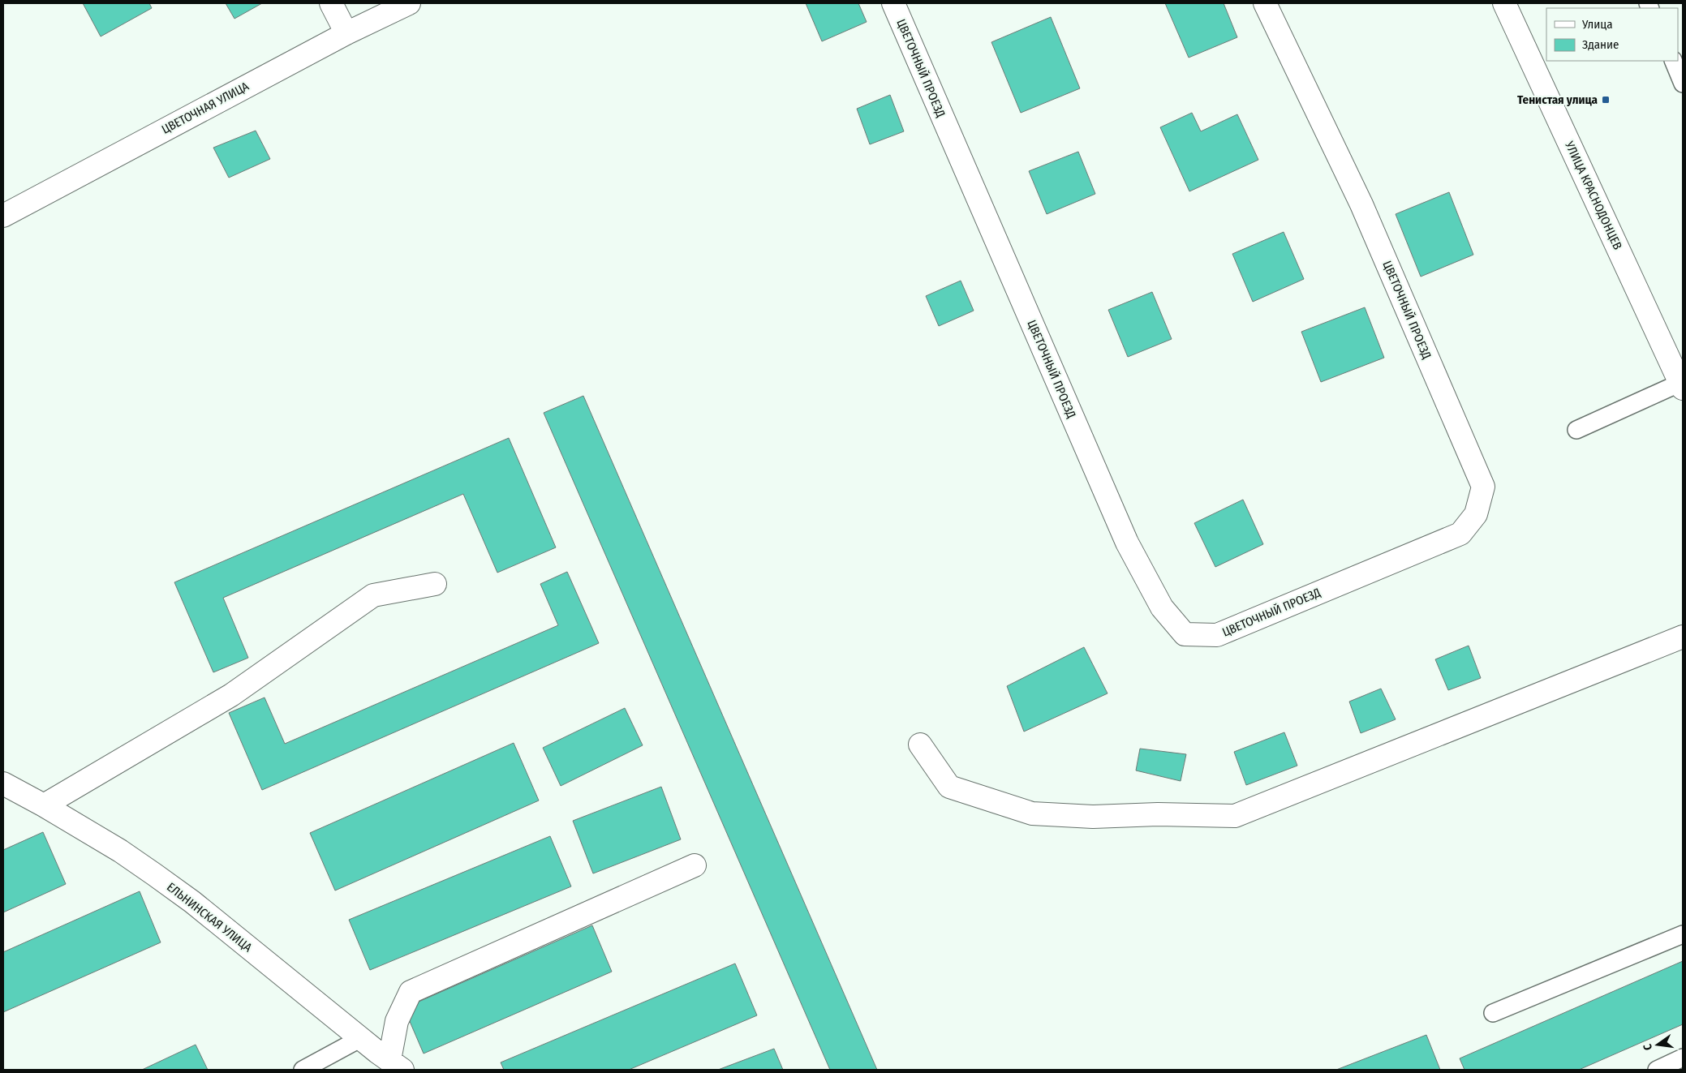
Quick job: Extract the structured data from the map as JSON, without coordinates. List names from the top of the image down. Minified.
{"streets":{"street":["ЦВЕТОЧНЫЙ ПРОЕЗД","ЦВЕТОЧНАЯ УЛИЦА","УЛИЦА КРАСНОДОНЦЕВ","ЕЛЬНИНСКАЯ УЛИЦА"]},"places":{"transit":["Тенистая улица"]},"legend":["Улица","Здание"],"north":"left"}
